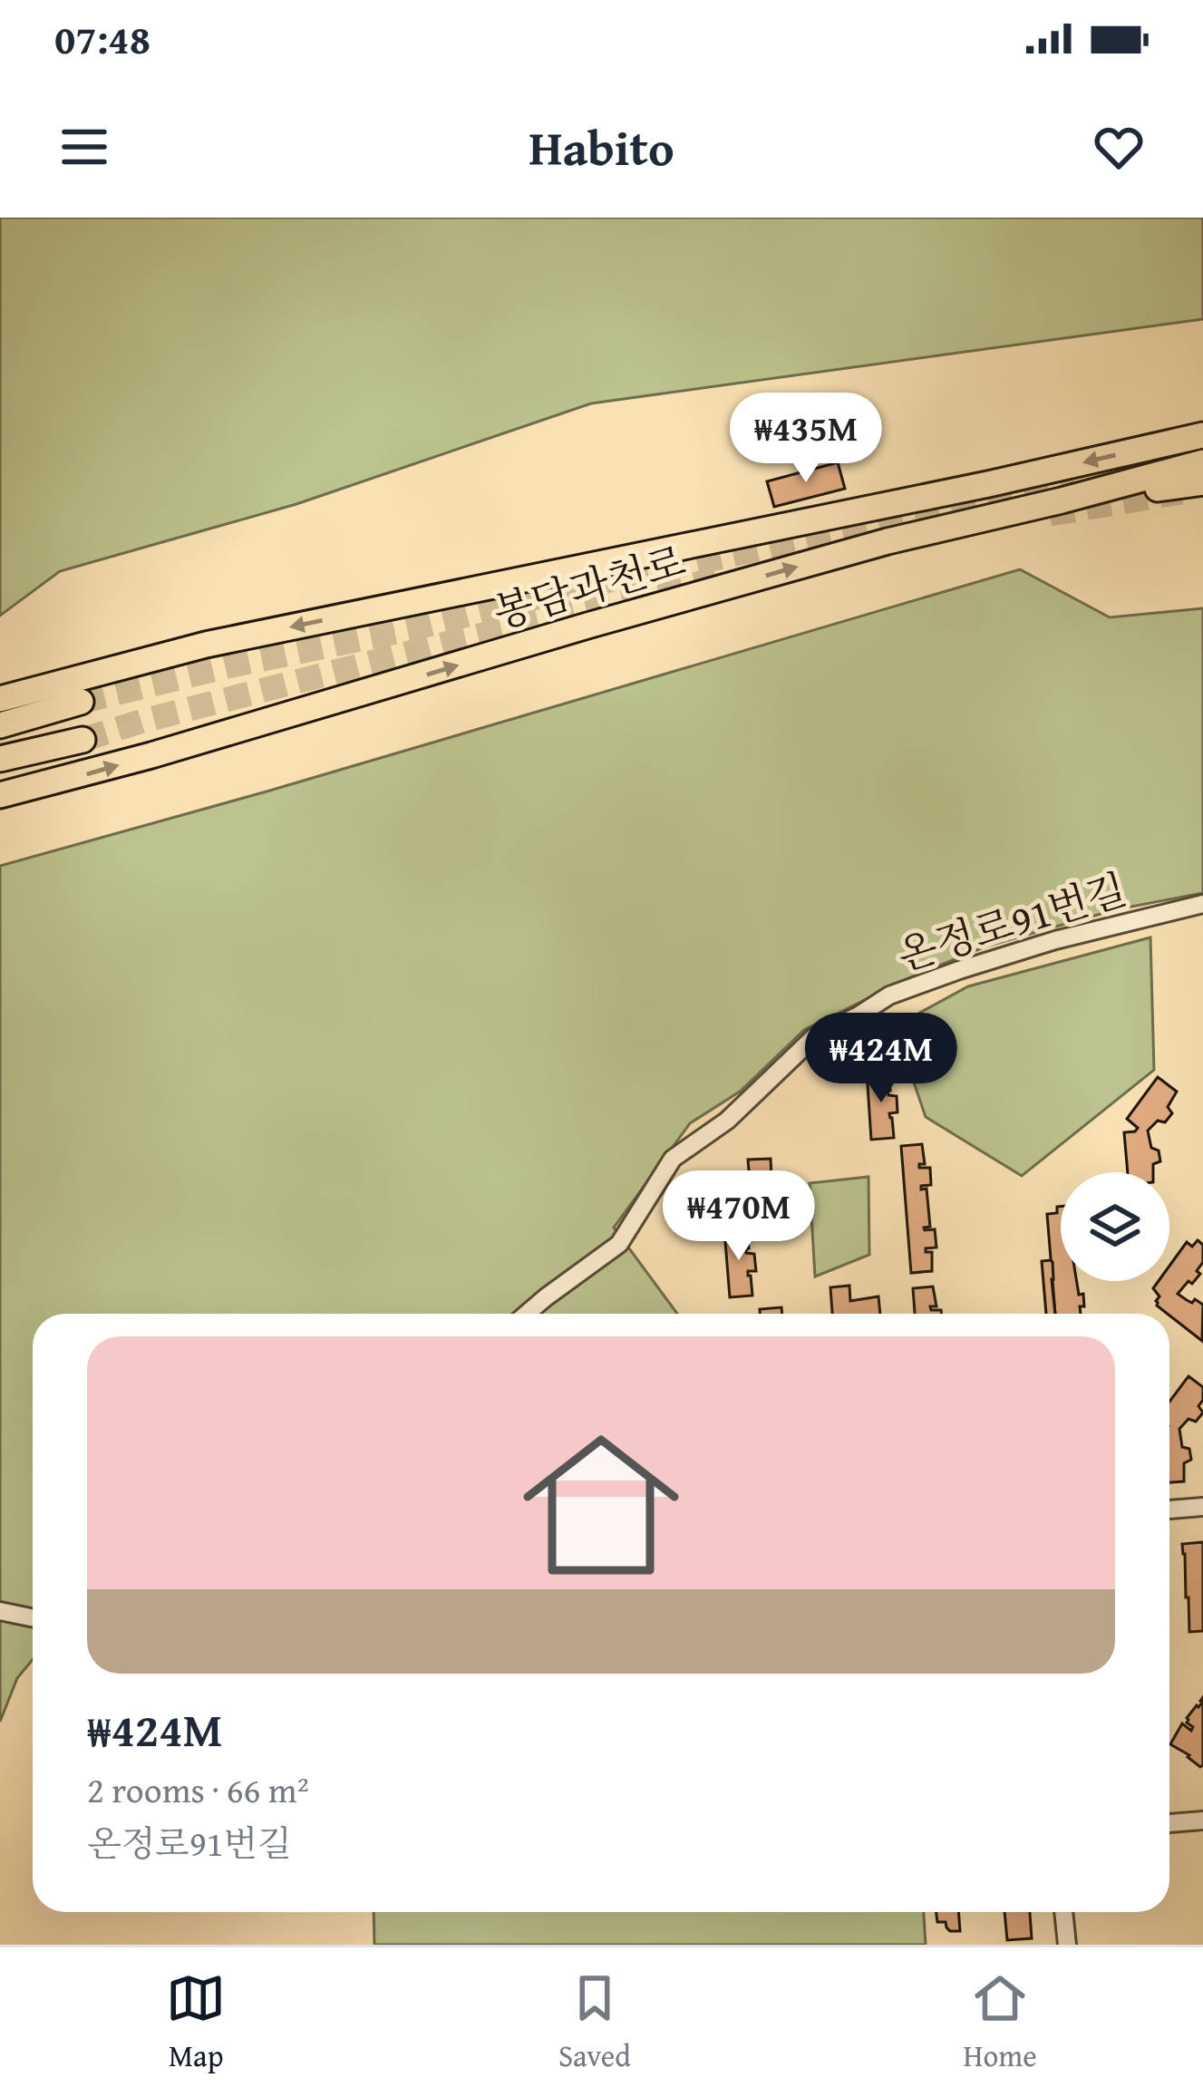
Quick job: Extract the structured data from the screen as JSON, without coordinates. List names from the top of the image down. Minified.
{"streets":{"highway":["봉담과천로"],"street":["온정로91번길"]},"page":{"status":"07:48","header":"Habito","price":["₩435M","₩424M","₩470M"],"list":[{"name":"₩424M","note":"2 rooms · 66 m² · 온정로91번길"}],"tabs":["Map","Saved","Home"]}}
